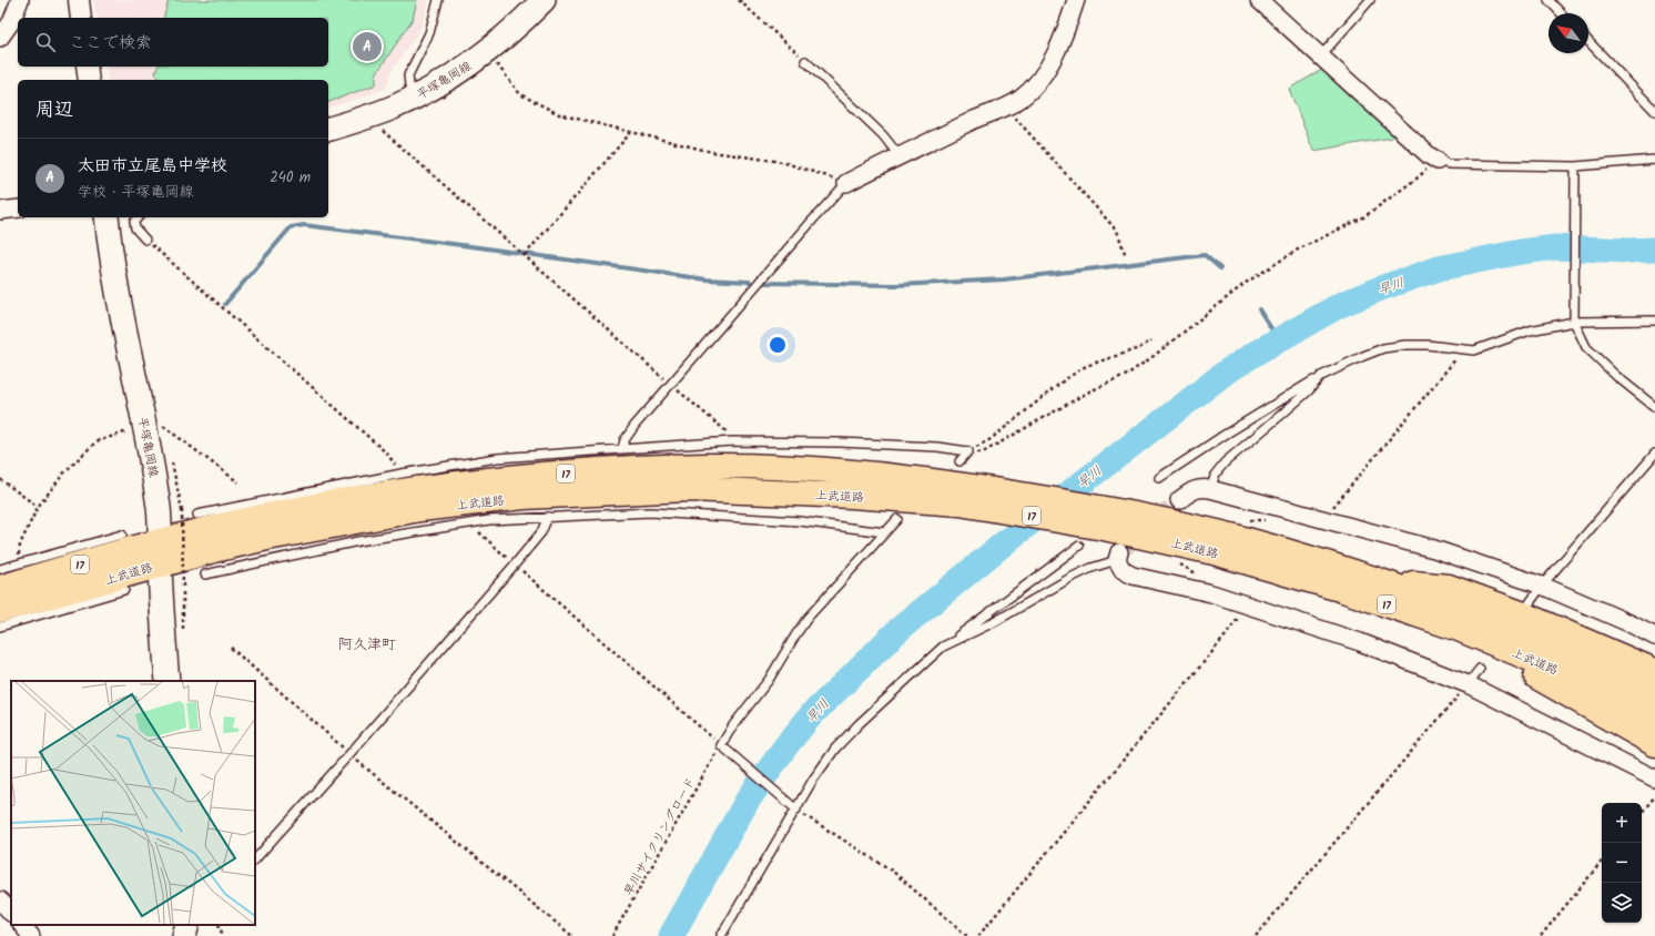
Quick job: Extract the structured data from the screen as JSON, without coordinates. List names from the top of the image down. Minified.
{"streets":{"highway":["17","上武道路"],"main road":["平塚亀岡線"],"path":["早川サイクリングロード"]},"crossings":[["平塚亀岡線","上武道路"]],"districts":["阿久津町"],"water":["早川"],"north":"top left","page":{"search":"ここで検索","pins":"A","heading":"周辺","list":[{"mark":"A","name":"太田市立尾島中学校","note":"学校 · 平塚亀岡線","value":"240 m"}],"map_buttons":["+","−"]}}
